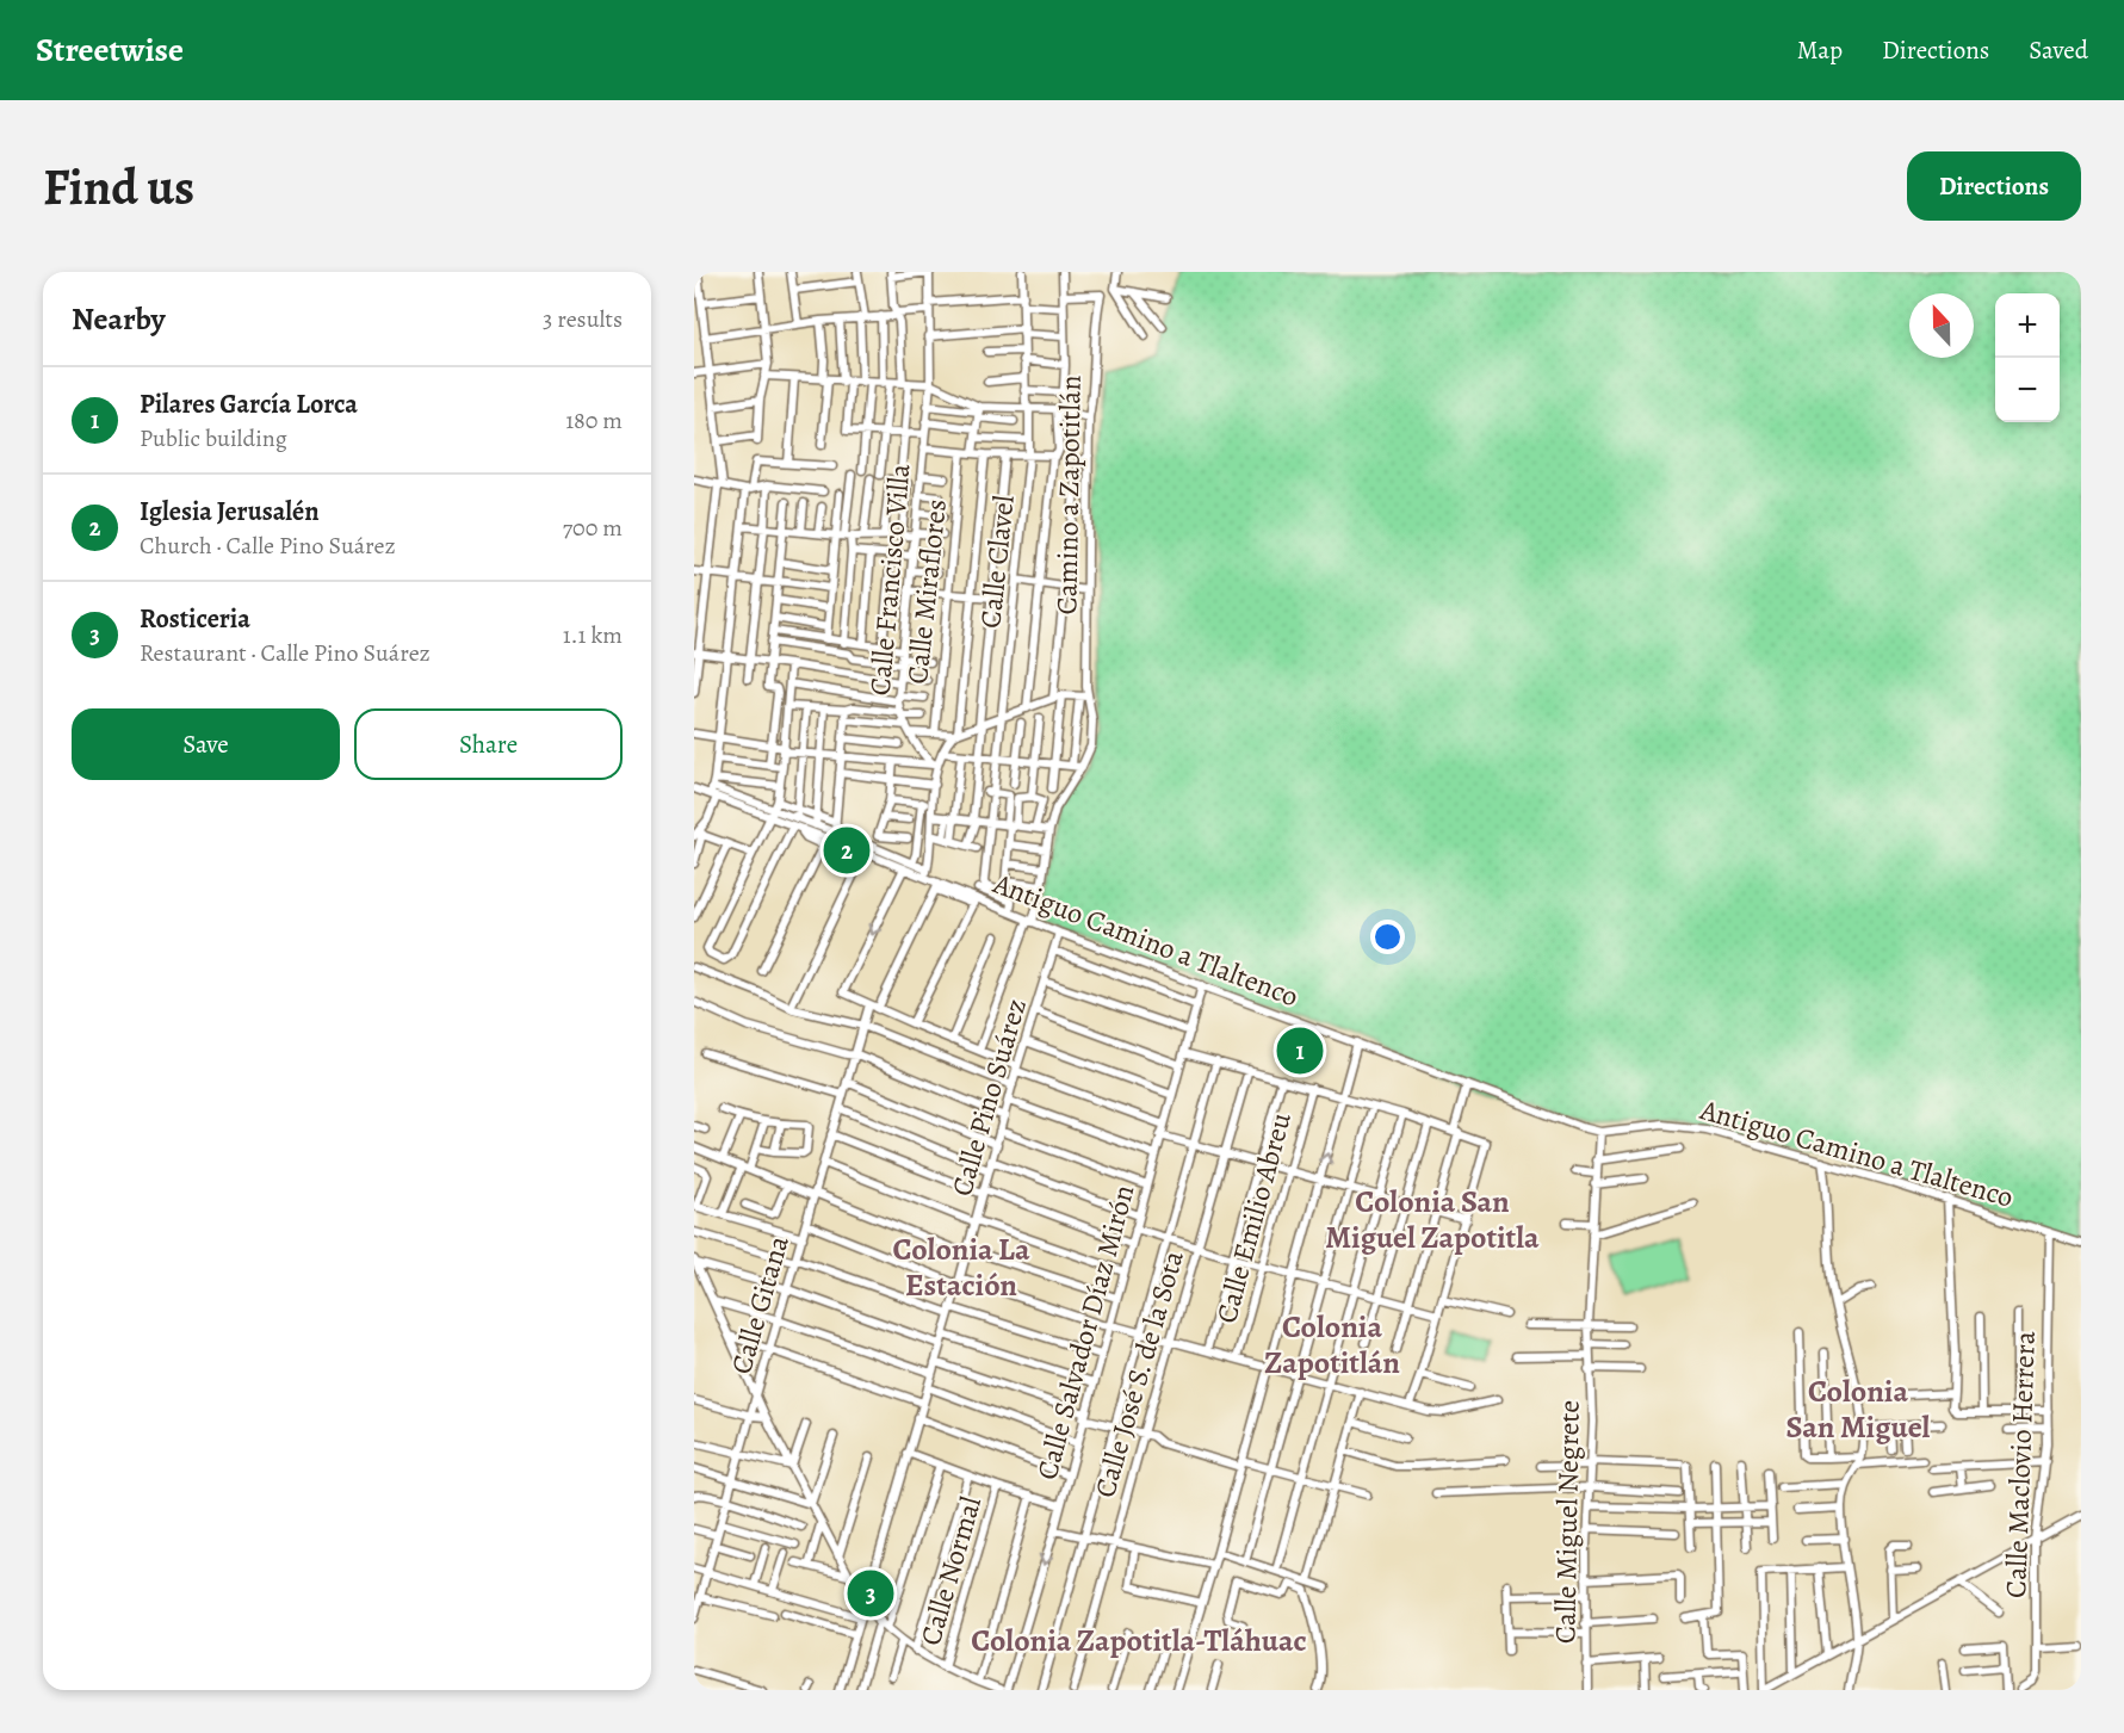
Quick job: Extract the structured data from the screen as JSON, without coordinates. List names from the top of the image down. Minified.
{"streets":{"street":["Camino a Zapotitlán","Calle Clavel","Calle Francisco Villa","Calle Miraflores","Antiguo Camino a Tlaltenco","Calle Pino Suárez","Calle Emilio Abreu","Calle Gitana","Calle Salvador Díaz Mirón","Calle José S. de la Sota","Calle Maclovio Herrera","Calle Miguel Negrete","Calle Normal"]},"crossings":[["Antiguo Camino a Tlaltenco","Calle Pino Suárez"],["Antiguo Camino a Tlaltenco","Calle Salvador Díaz Mirón"],["Antiguo Camino a Tlaltenco","Calle Maclovio Herrera"],["Antiguo Camino a Tlaltenco","Calle Miguel Negrete"]],"districts":["Colonia San Miguel Zapotitla","Colonia La Estación","Colonia Zapotitlán","Colonia San Miguel","Colonia Zapotitla-Tláhuac"],"north":"top","page":{"header":"Streetwise","nav":["Map","Directions","Saved"],"buttons":["Directions",["Save","Share"]],"title":"Find us","heading":["Nearby","3 results"],"map_buttons":["+","−"],"list":[{"mark":"1","name":"Pilares García Lorca","note":"Public building","value":"180 m"},{"mark":"2","name":"Iglesia Jerusalén","note":"Church · Calle Pino Suárez","value":"700 m"},{"mark":"3","name":"Rosticeria","note":"Restaurant · Calle Pino Suárez","value":"1.1 km"}],"pins":["2","1","3"]}}
